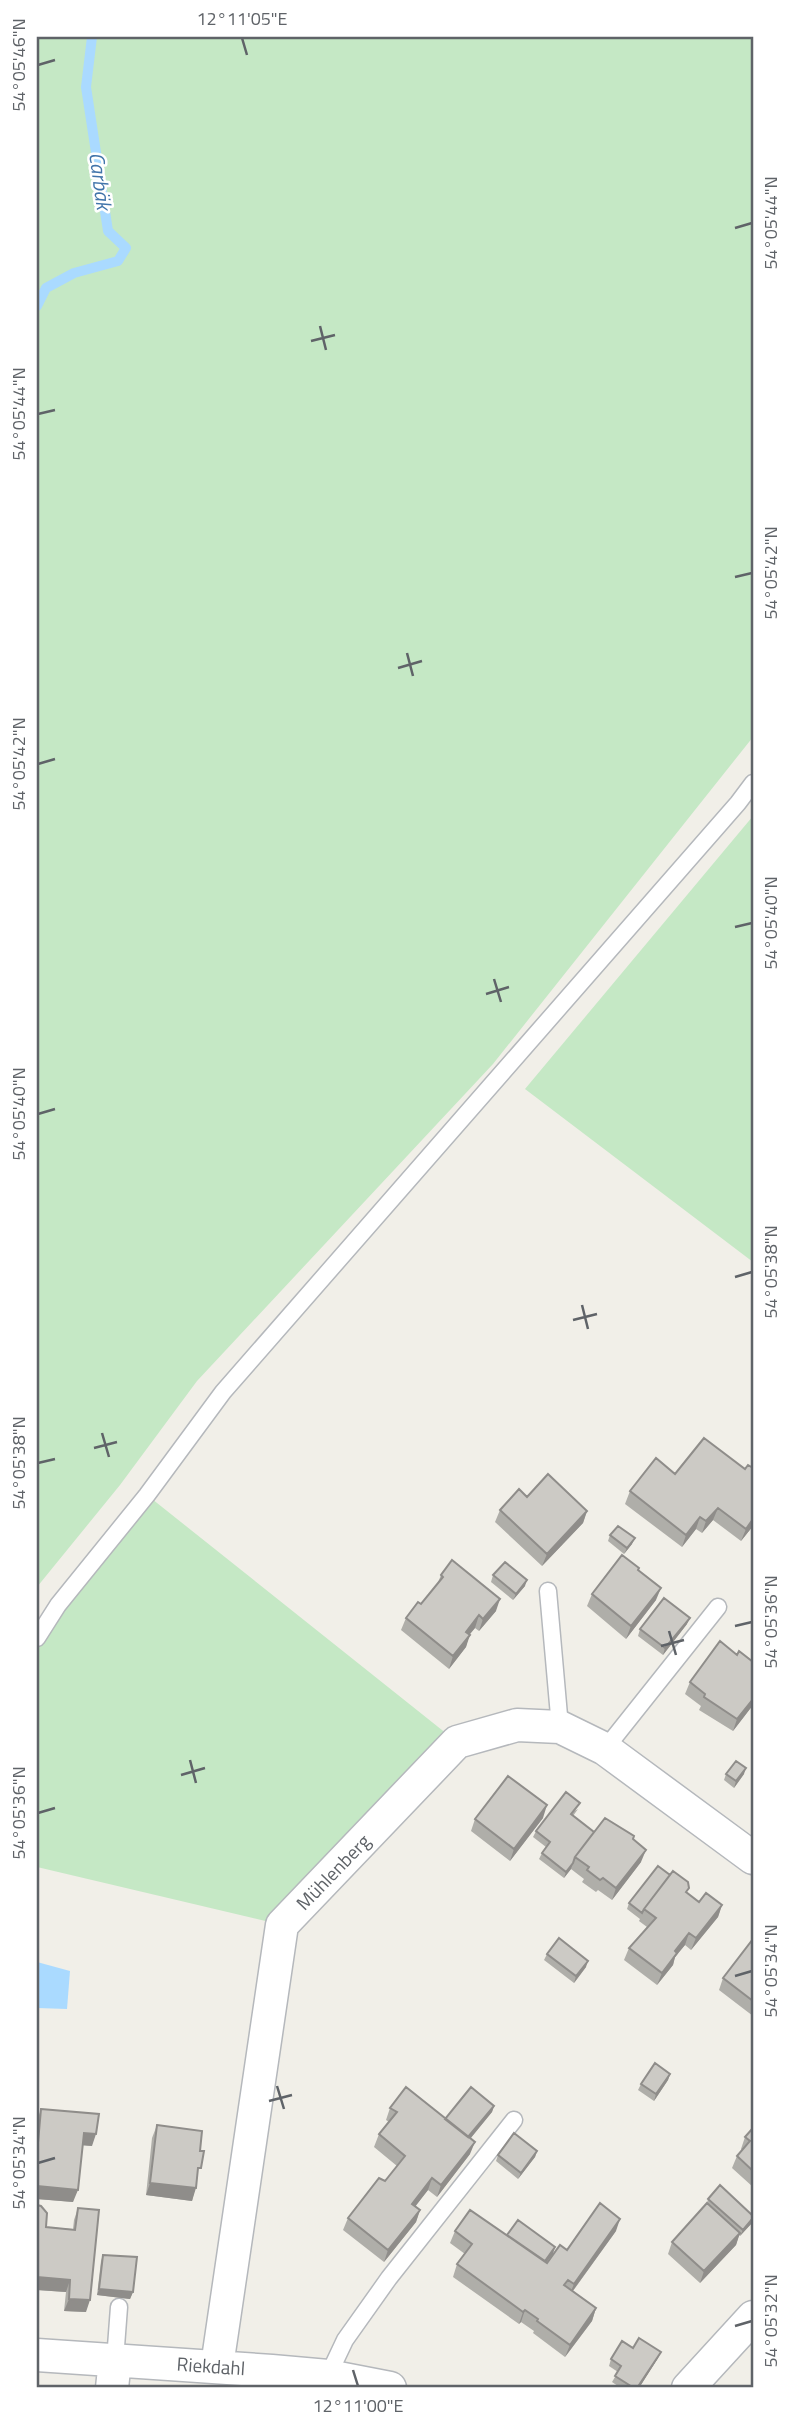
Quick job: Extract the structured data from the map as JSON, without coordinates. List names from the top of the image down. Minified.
{"streets":{"street":["Mühlenberg","Riekdahl"]},"crossings":[["Mühlenberg","Riekdahl"]],"water":["Carbäk"],"coordinates":["12°11'05\"E","54°05'46\"N","54°05'44\"N","54°05'42\"N","54°05'40\"N","54°05'38\"N","54°05'36\"N","54°05'34\"N","54°05'32\"N","12°11'00\"E"]}
